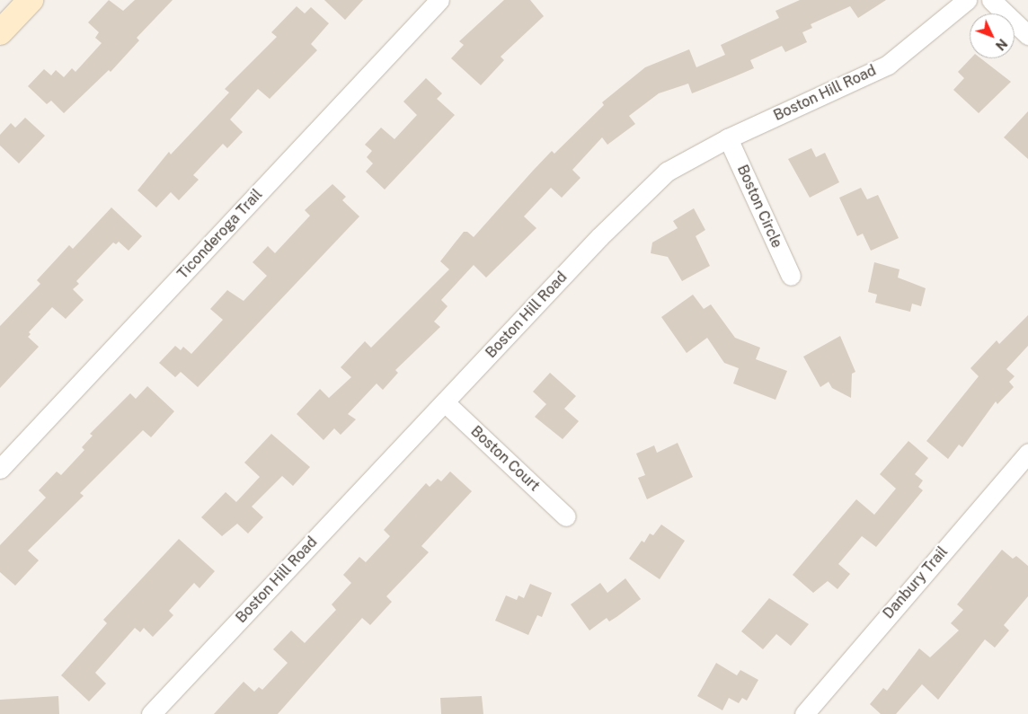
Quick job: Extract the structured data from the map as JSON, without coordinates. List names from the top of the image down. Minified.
{"streets":{"street":["Boston Hill Road","Boston Circle","Ticonderoga Trail","Boston Court","Danbury Trail"]},"crossings":[["Boston Hill Road","Boston Circle"],["Boston Hill Road","Boston Court"]],"north":"bottom right"}
